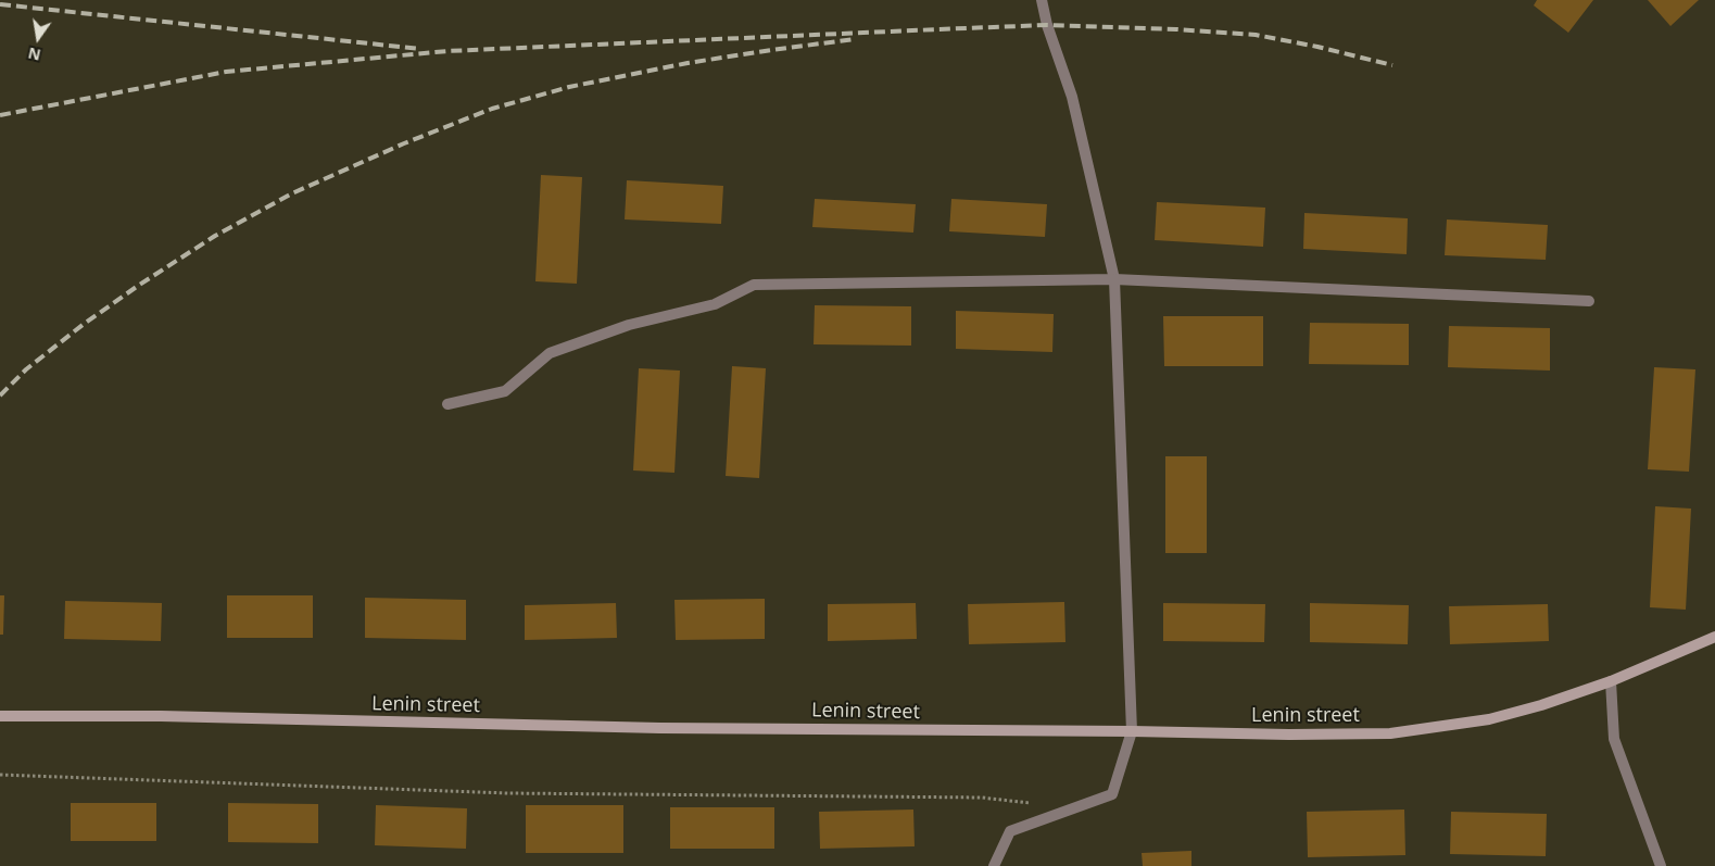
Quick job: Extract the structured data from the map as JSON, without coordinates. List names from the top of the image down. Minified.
{"streets":{"main road":["Lenin street"]},"north":"bottom"}
